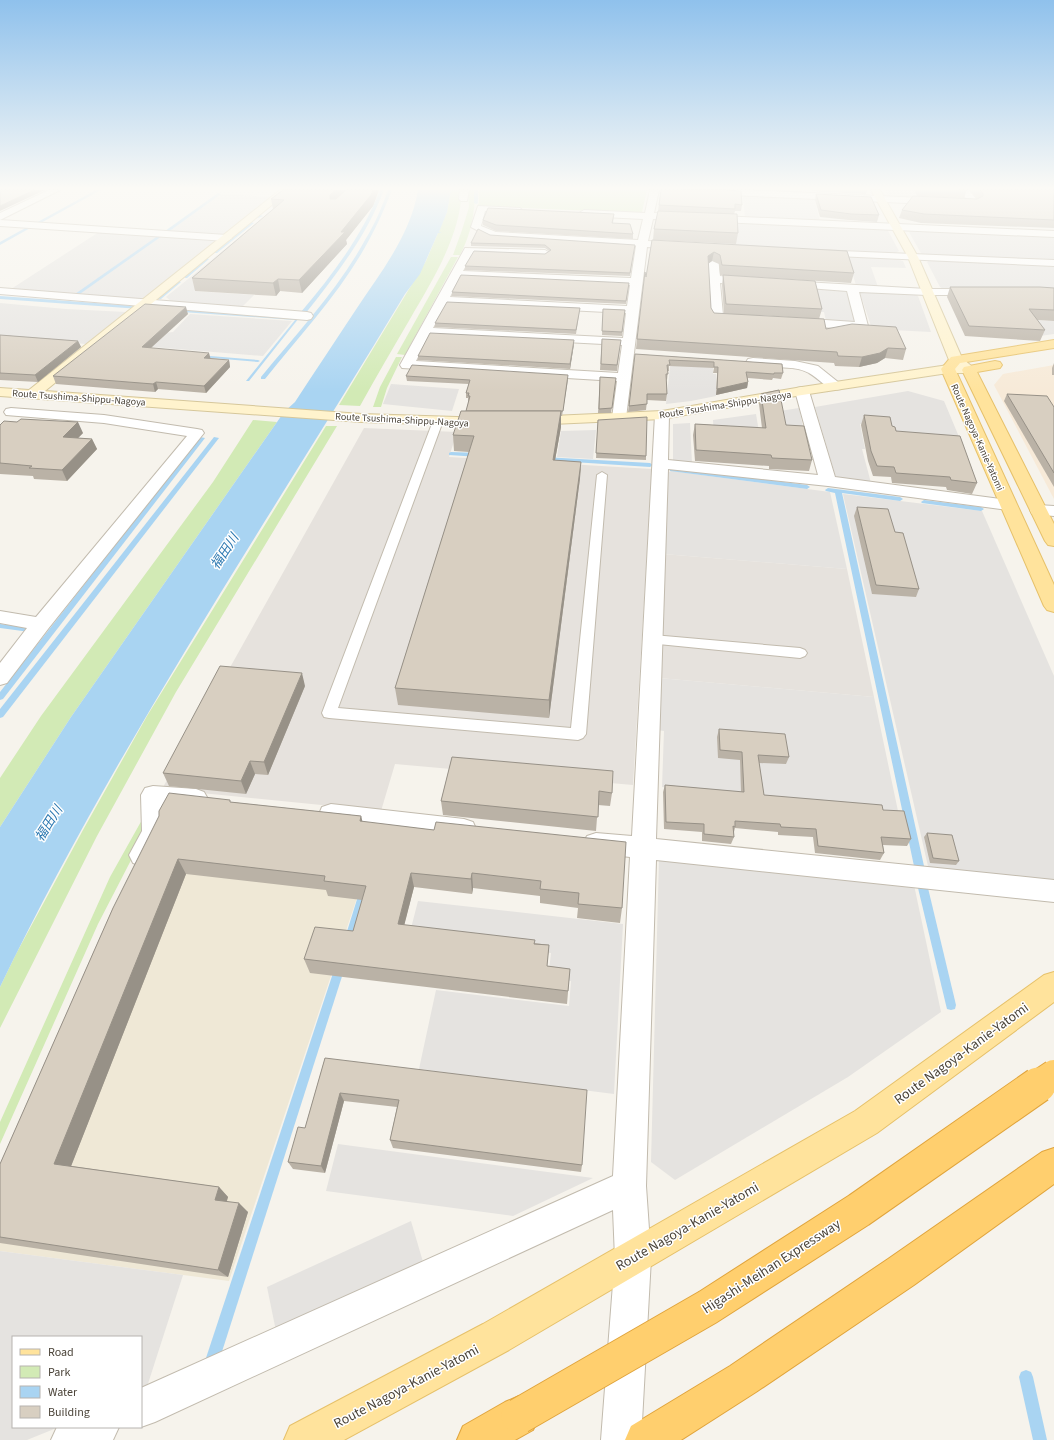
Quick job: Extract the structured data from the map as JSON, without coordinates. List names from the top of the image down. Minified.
{"streets":{"highway":["Higashi-Meihan Expressway"],"main road":["Route Nagoya-Kanie-Yatomi"],"street":["Route Tsushima-Shippu-Nagoya"]},"crossings":[["Route Tsushima-Shippu-Nagoya","Route Nagoya-Kanie-Yatomi"]],"water":["福田川"],"legend":["Road","Park","Water","Building"]}
